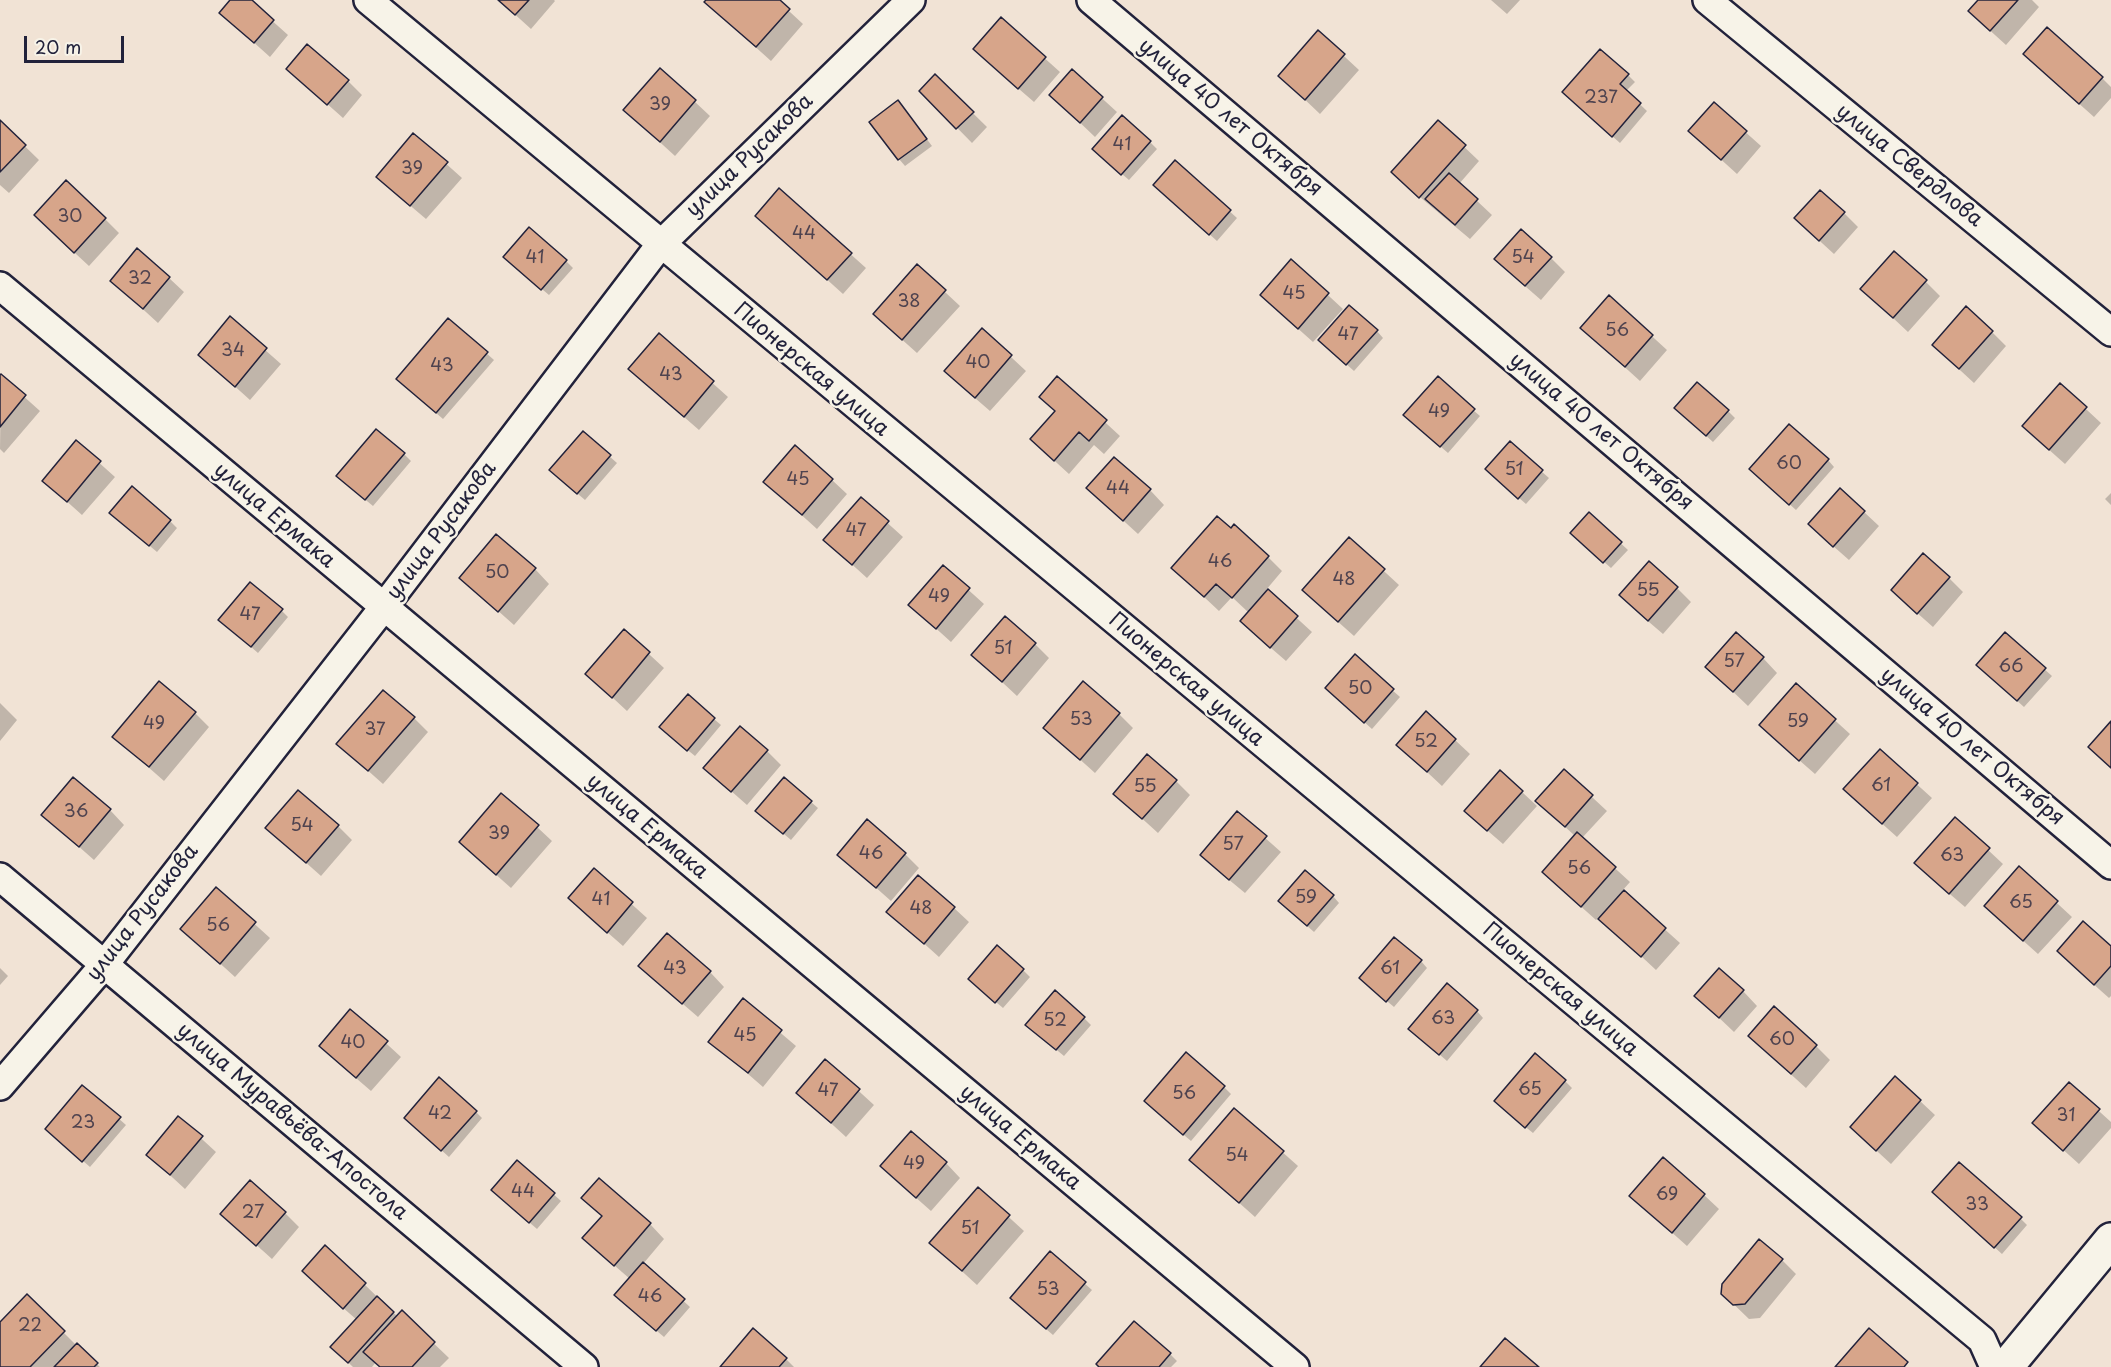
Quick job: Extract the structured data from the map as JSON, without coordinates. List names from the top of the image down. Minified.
{"streets":{"street":["улица 40 лет Октября","улица Русакова","улица Свердлова","Пионерская улица","улица Ермака","улица Муравьёва-Апостола"]},"crossings":[["улица Русакова","Пионерская улица"],["улица Русакова","улица Ермака"],["улица Русакова","улица Муравьёва-Апостола"]],"house_numbers":["237","39","41","39","30","44","41","54","32","45","38","56","47","34","40","43","43","49","60","51","45","44","47","46","50","48","55","49","47","51","57","66","50","53","59","49","37","52","61","55","36","54","39","57","46","63","56","59","41","65","48","56","43","61","63","52","45","60","40","65","47","56","42","31","23","54","49","44","69","33","27","51","53","46","22"],"scale_bar":"20 m"}
